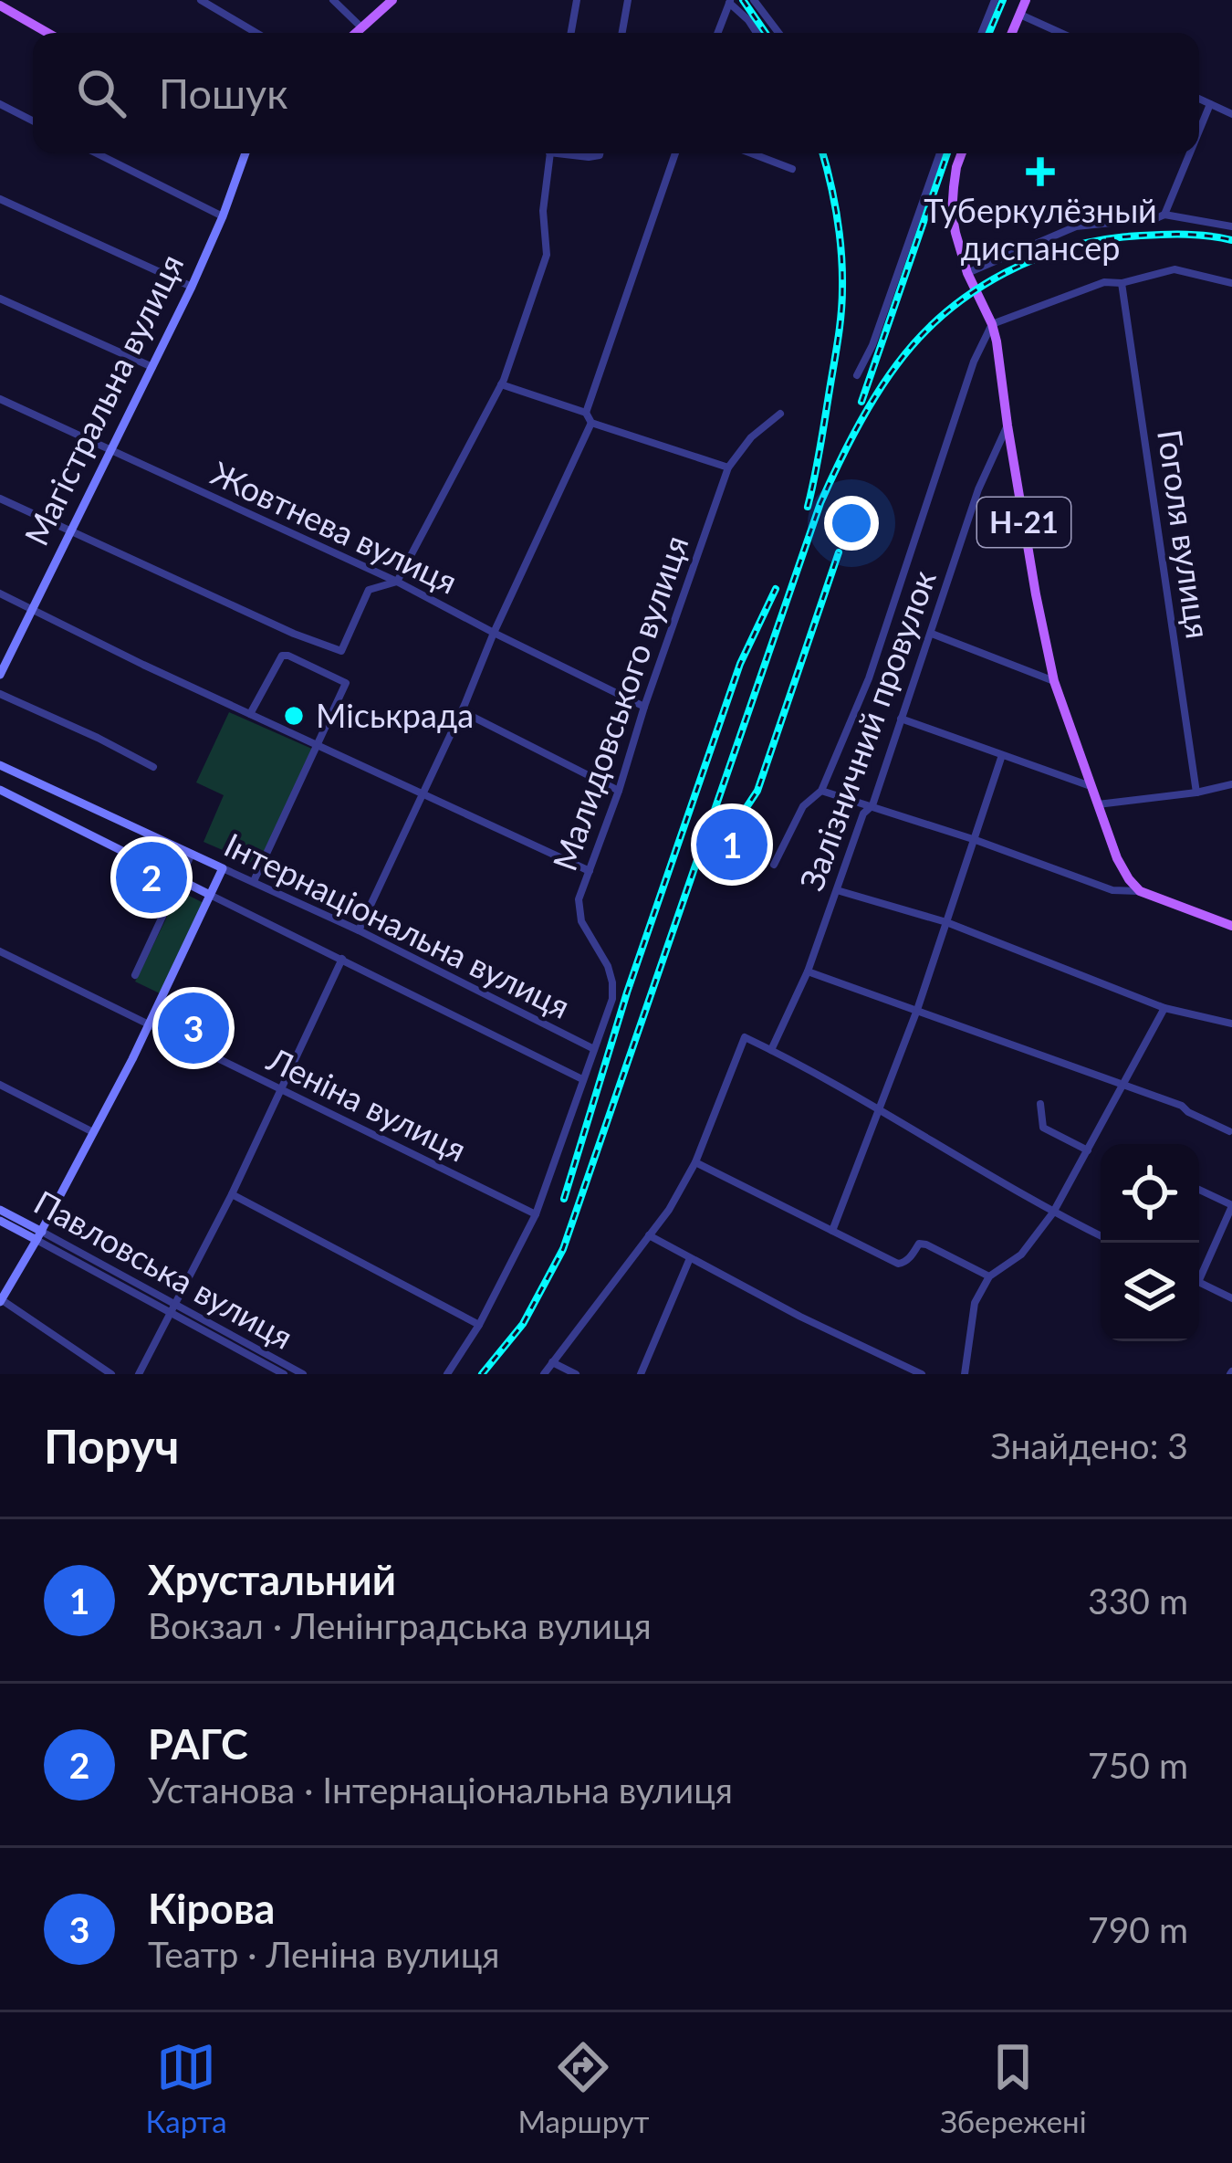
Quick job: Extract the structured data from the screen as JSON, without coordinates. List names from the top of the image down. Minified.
{"streets":{"main road":["Н-21"],"street":["Магістральна вулиця","Жовтнева вулиця","Гоголя вулиця","Малидовського вулиця","Залізничний провулок","Інтернаціональна вулиця","Леніна вулиця","Павловська вулиця"]},"crossings":[["Магістральна вулиця","Жовтнева вулиця"],["Н-21","Залізничний провулок"],["Жовтнева вулиця","Малидовського вулиця"],["Малидовського вулиця","Інтернаціональна вулиця"],["Малидовського вулиця","Леніна вулиця"]],"places":{"health":["Туберкулёзный диспансер"],"other":["Міськрада"]},"page":{"search":"Пошук","pins":["1","2","3"],"heading":["Поруч","Знайдено: 3"],"list":[{"mark":"1","name":"Хрустальний","note":"Вокзал · Ленінградська вулиця","value":"330 m"},{"mark":"2","name":"РАГС","note":"Установа · Інтернаціональна вулиця","value":"750 m"},{"mark":"3","name":"Кірова","note":"Театр · Леніна вулиця","value":"790 m"}],"nav":["Карта","Маршрут","Збережені"]}}
